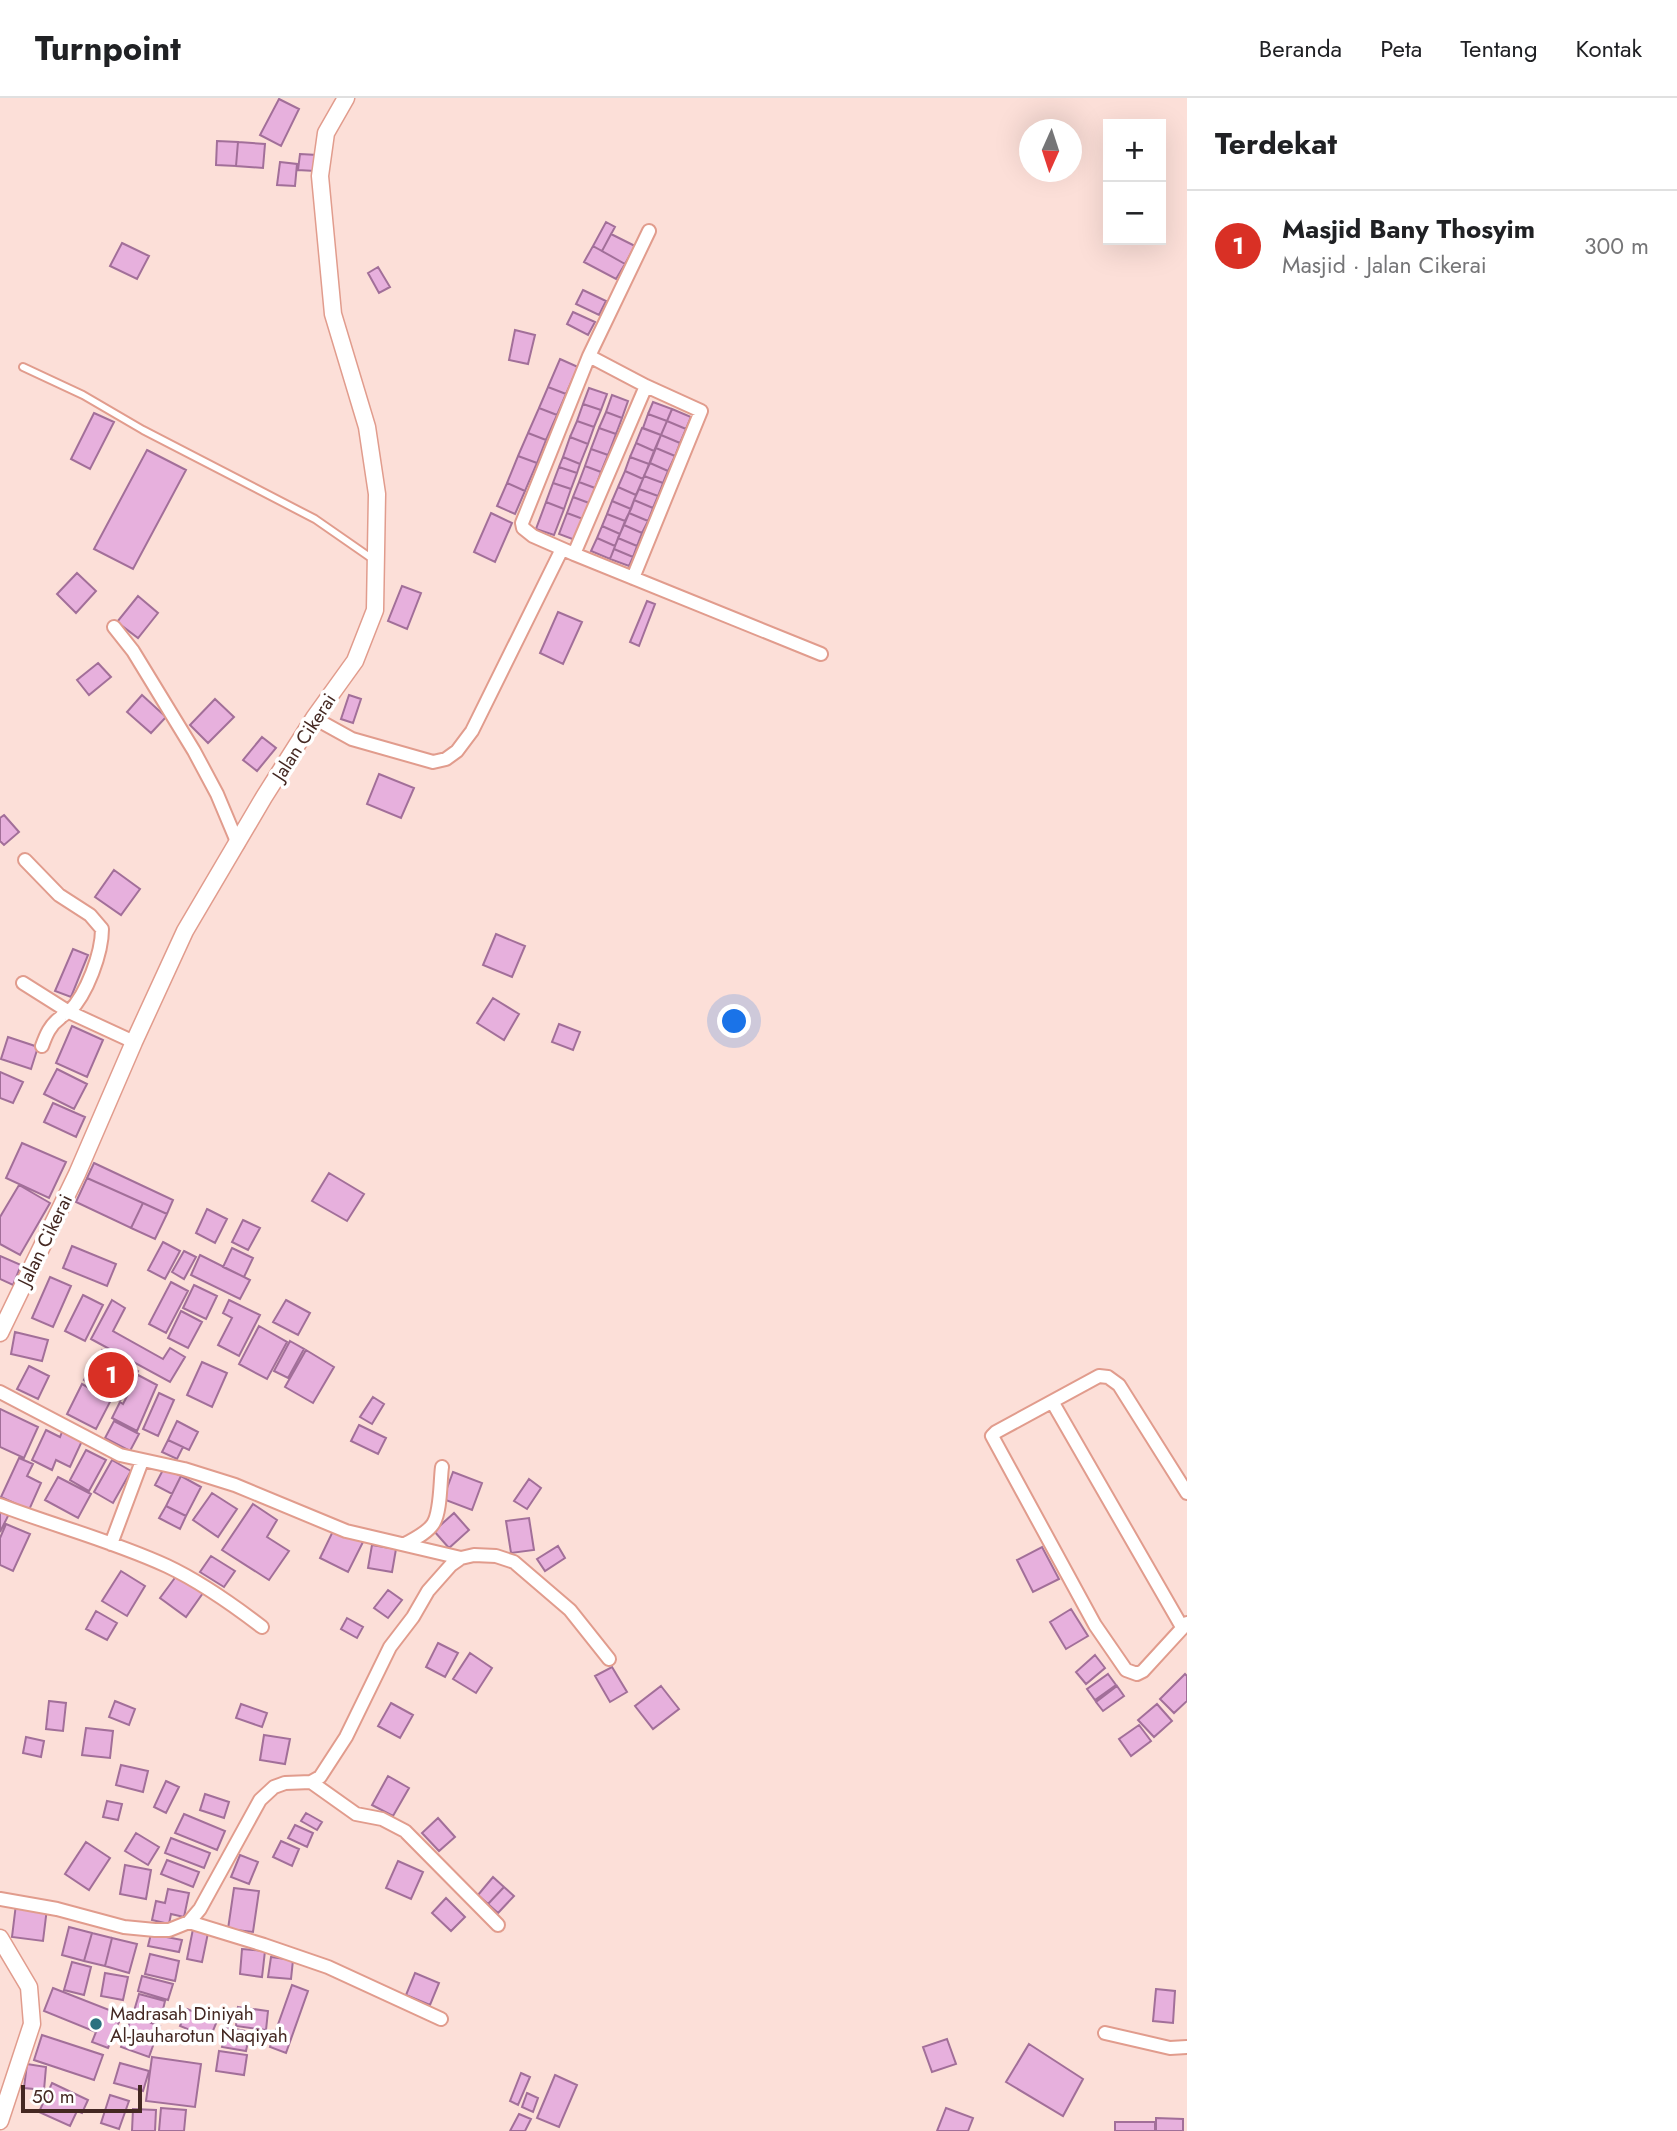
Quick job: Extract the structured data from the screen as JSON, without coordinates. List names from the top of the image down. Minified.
{"streets":{"street":["Jalan Cikerai"]},"places":["Madrasah Diniyah Al-Jauharotun Naqiyah"],"scale_bar":"50 m","north":"bottom","page":{"header":"Turnpoint","nav":["Beranda","Peta","Tentang","Kontak"],"heading":"Terdekat","map_buttons":["+","−"],"list":[{"mark":"1","name":"Masjid Bany Thosyim","note":"Masjid · Jalan Cikerai","value":"300 m"}],"pins":"1","scale":"50 m"}}
